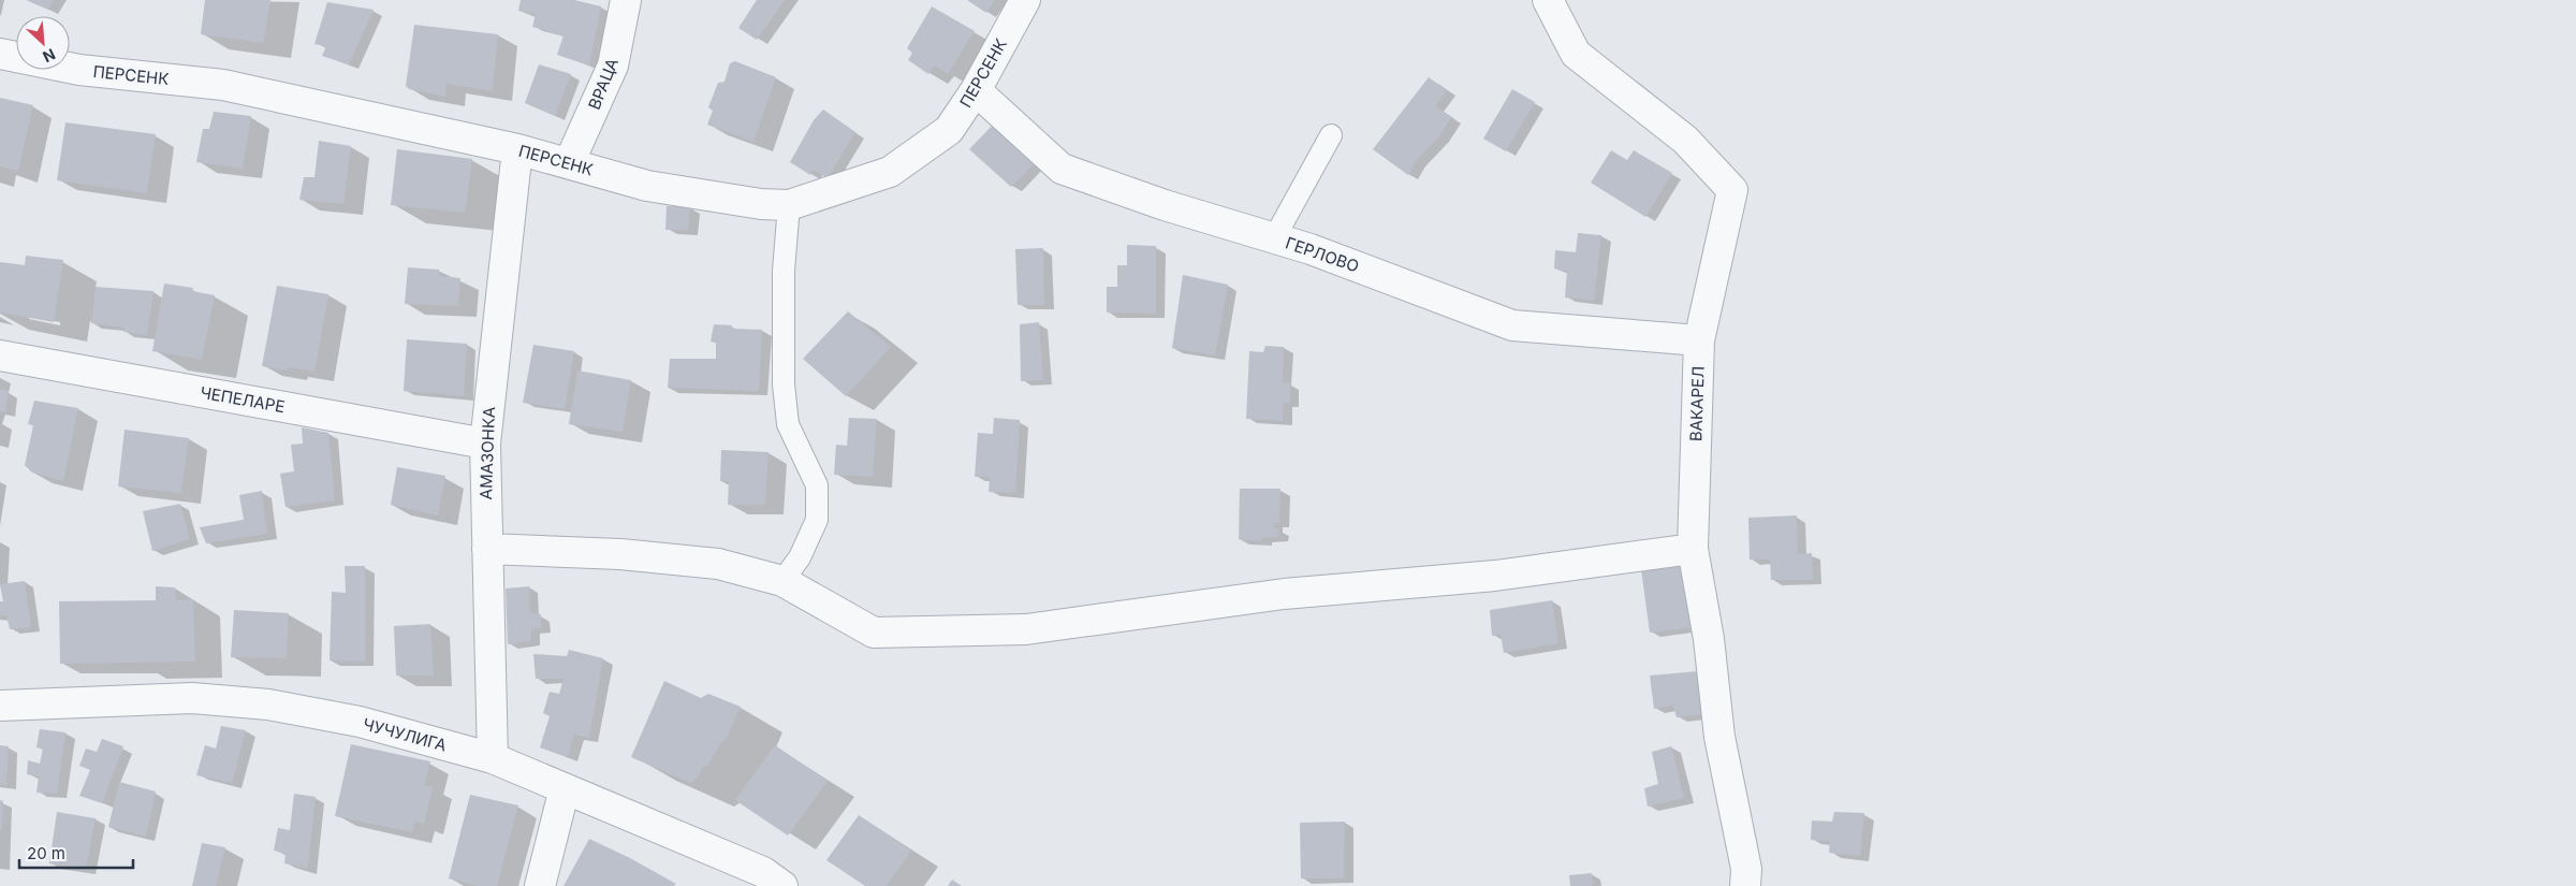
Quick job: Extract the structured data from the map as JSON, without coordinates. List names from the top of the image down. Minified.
{"streets":{"street":["ПЕРСЕНК","ВРАЦА","ГЕРЛОВО","ЧЕПЕЛАРЕ","ВАКАРЕЛ","АМАЗОНКА","ЧУЧУЛИГА"]},"crossings":[["ПЕРСЕНК","ВРАЦА"],["ПЕРСЕНК","ГЕРЛОВО"],["ПЕРСЕНК","АМАЗОНКА"],["ГЕРЛОВО","ВАКАРЕЛ"],["ЧЕПЕЛАРЕ","АМАЗОНКА"],["АМАЗОНКА","ЧУЧУЛИГА"]],"scale_bar":"20 m","north":"bottom right"}
